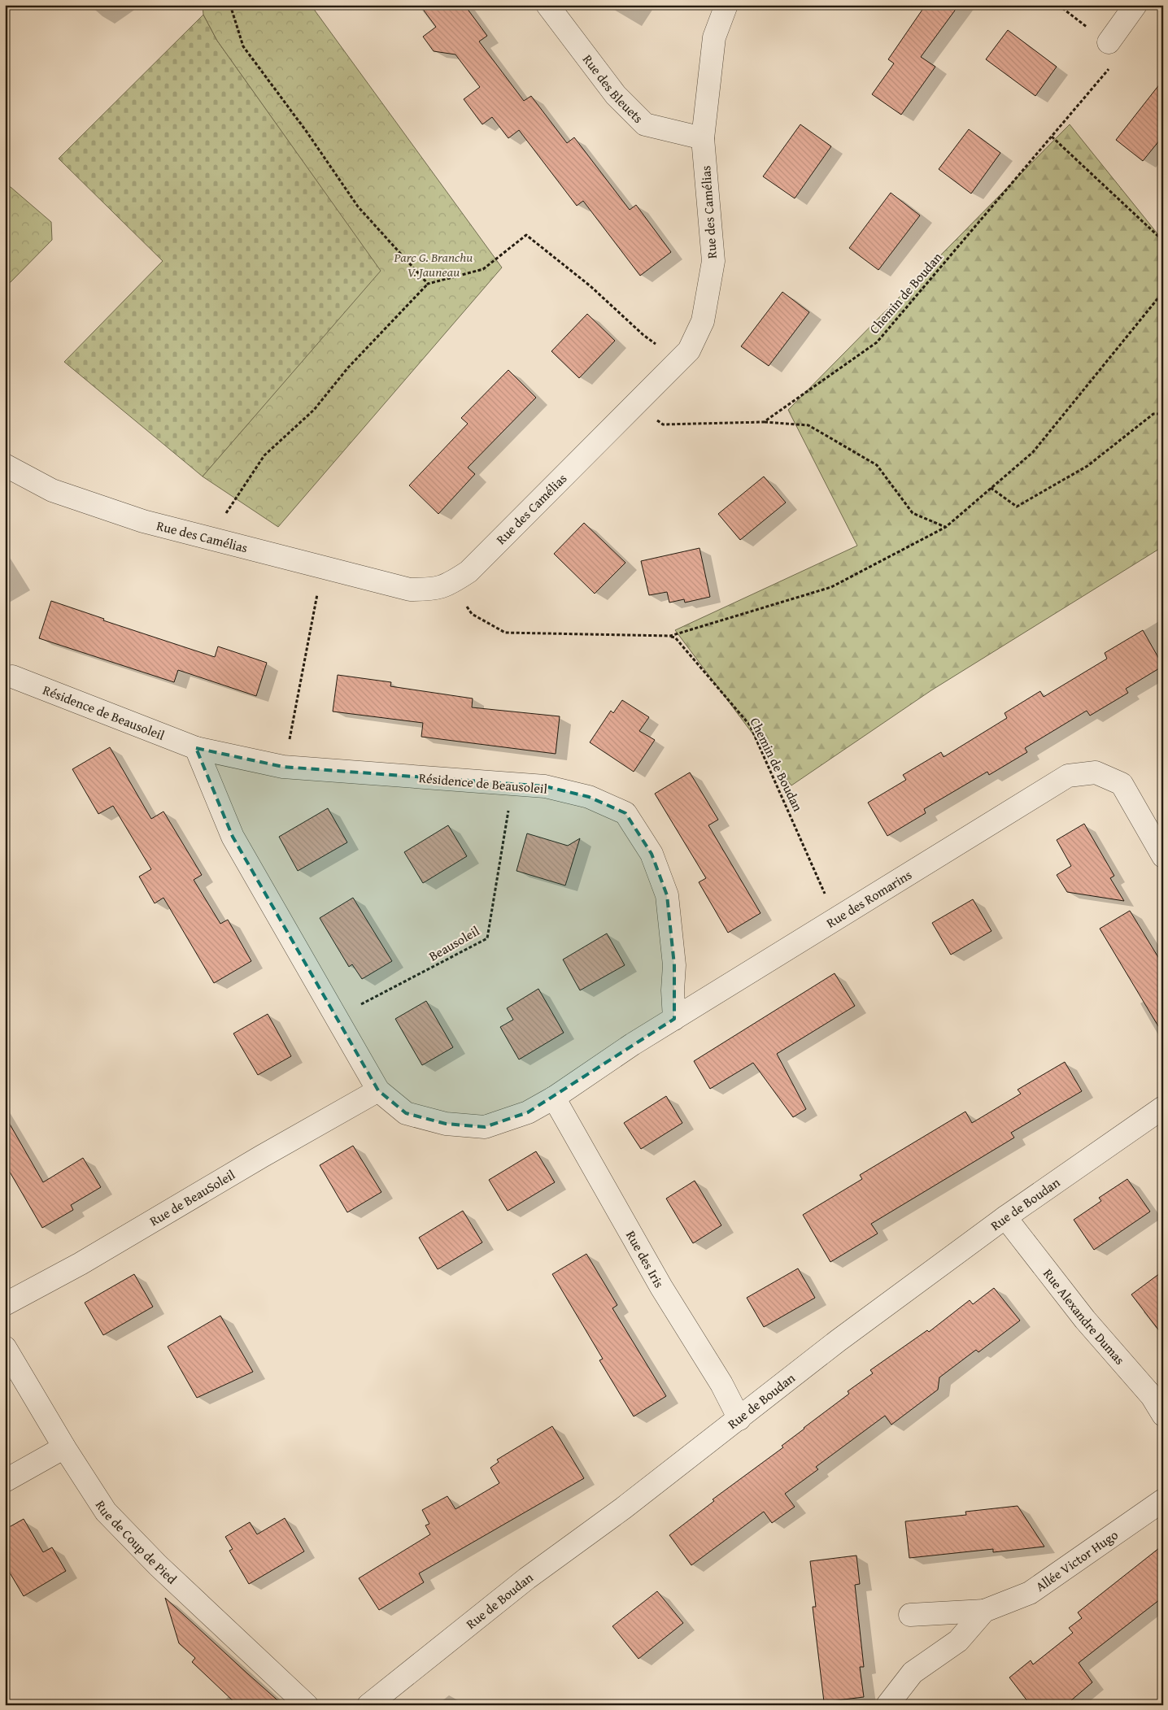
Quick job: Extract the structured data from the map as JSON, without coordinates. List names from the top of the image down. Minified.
{"streets":{"street":["Rue des Bleuets","Rue des Camélias","Résidence de Beausoleil","Rue des Romarins","Rue de BeauSoleil","Rue de Boudan","Rue des Iris","Rue Alexandre Dumas","Rue de Coup de Pied","Allée Victor Hugo"],"path":["Chemin de Boudan","Beausoleil"]},"crossings":[["Rue des Bleuets","Rue des Camélias"],["Chemin de Boudan","Rue des Romarins"],["Résidence de Beausoleil","Rue des Romarins"],["Résidence de Beausoleil","Beausoleil"],["Rue des Romarins","Rue des Iris"],["Rue de Boudan","Rue des Iris"],["Rue de Boudan","Rue Alexandre Dumas"]],"parks":["Parc G. Branchu V. Jauneau"]}
